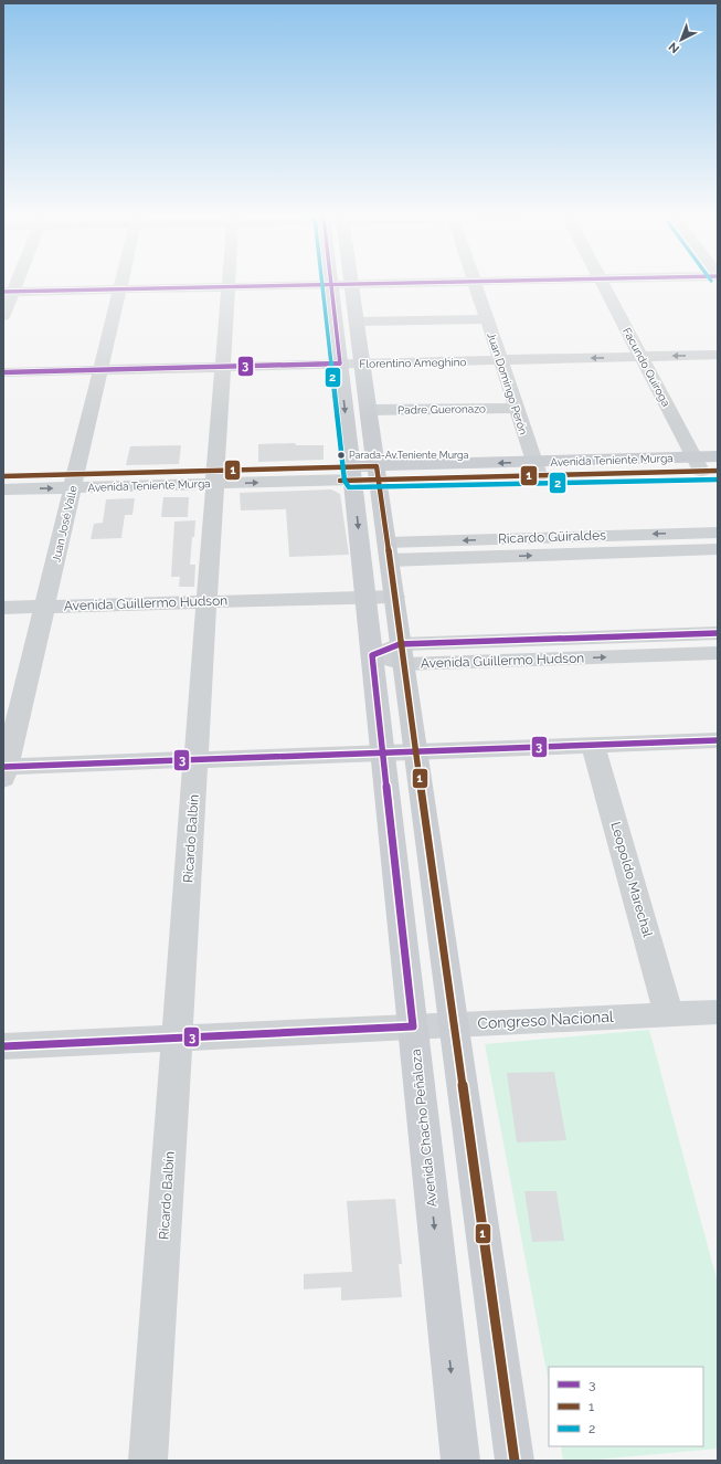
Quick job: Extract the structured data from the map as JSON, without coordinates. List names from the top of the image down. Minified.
{"streets":{"main road":["Avenida Teniente Murga","Avenida Chacho Peñaloza"],"street":["Florentino Ameghino","Facundo Quiroga","Juan Domingo Perón","Padre Gueronazo","Juan José Valle","Ricardo Güiraldes","Avenida Guillermo Hudson","Ricardo Balbín","Leopoldo Marechal","Congreso Nacional"]},"crossings":[["Florentino Ameghino","Facundo Quiroga"],["Florentino Ameghino","Juan Domingo Perón"],["Florentino Ameghino","Juan José Valle"],["Florentino Ameghino","Ricardo Balbín"],["Florentino Ameghino","Avenida Chacho Peñaloza"],["Facundo Quiroga","Avenida Teniente Murga"],["Juan Domingo Perón","Padre Gueronazo"],["Juan Domingo Perón","Avenida Teniente Murga"],["Padre Gueronazo","Avenida Chacho Peñaloza"],["Avenida Teniente Murga","Juan José Valle"],["Avenida Teniente Murga","Ricardo Balbín"],["Avenida Teniente Murga","Avenida Chacho Peñaloza"],["Juan José Valle","Avenida Guillermo Hudson"],["Ricardo Güiraldes","Avenida Chacho Peñaloza"],["Avenida Guillermo Hudson","Ricardo Balbín"],["Avenida Guillermo Hudson","Avenida Chacho Peñaloza"],["Ricardo Balbín","Congreso Nacional"],["Leopoldo Marechal","Congreso Nacional"],["Congreso Nacional","Avenida Chacho Peñaloza"]],"places":["Parada-Av.Teniente Murga"],"lines":["transit line 3","transit line 2","transit line 1"],"legend":["3","1","2"],"north":"bottom left"}
